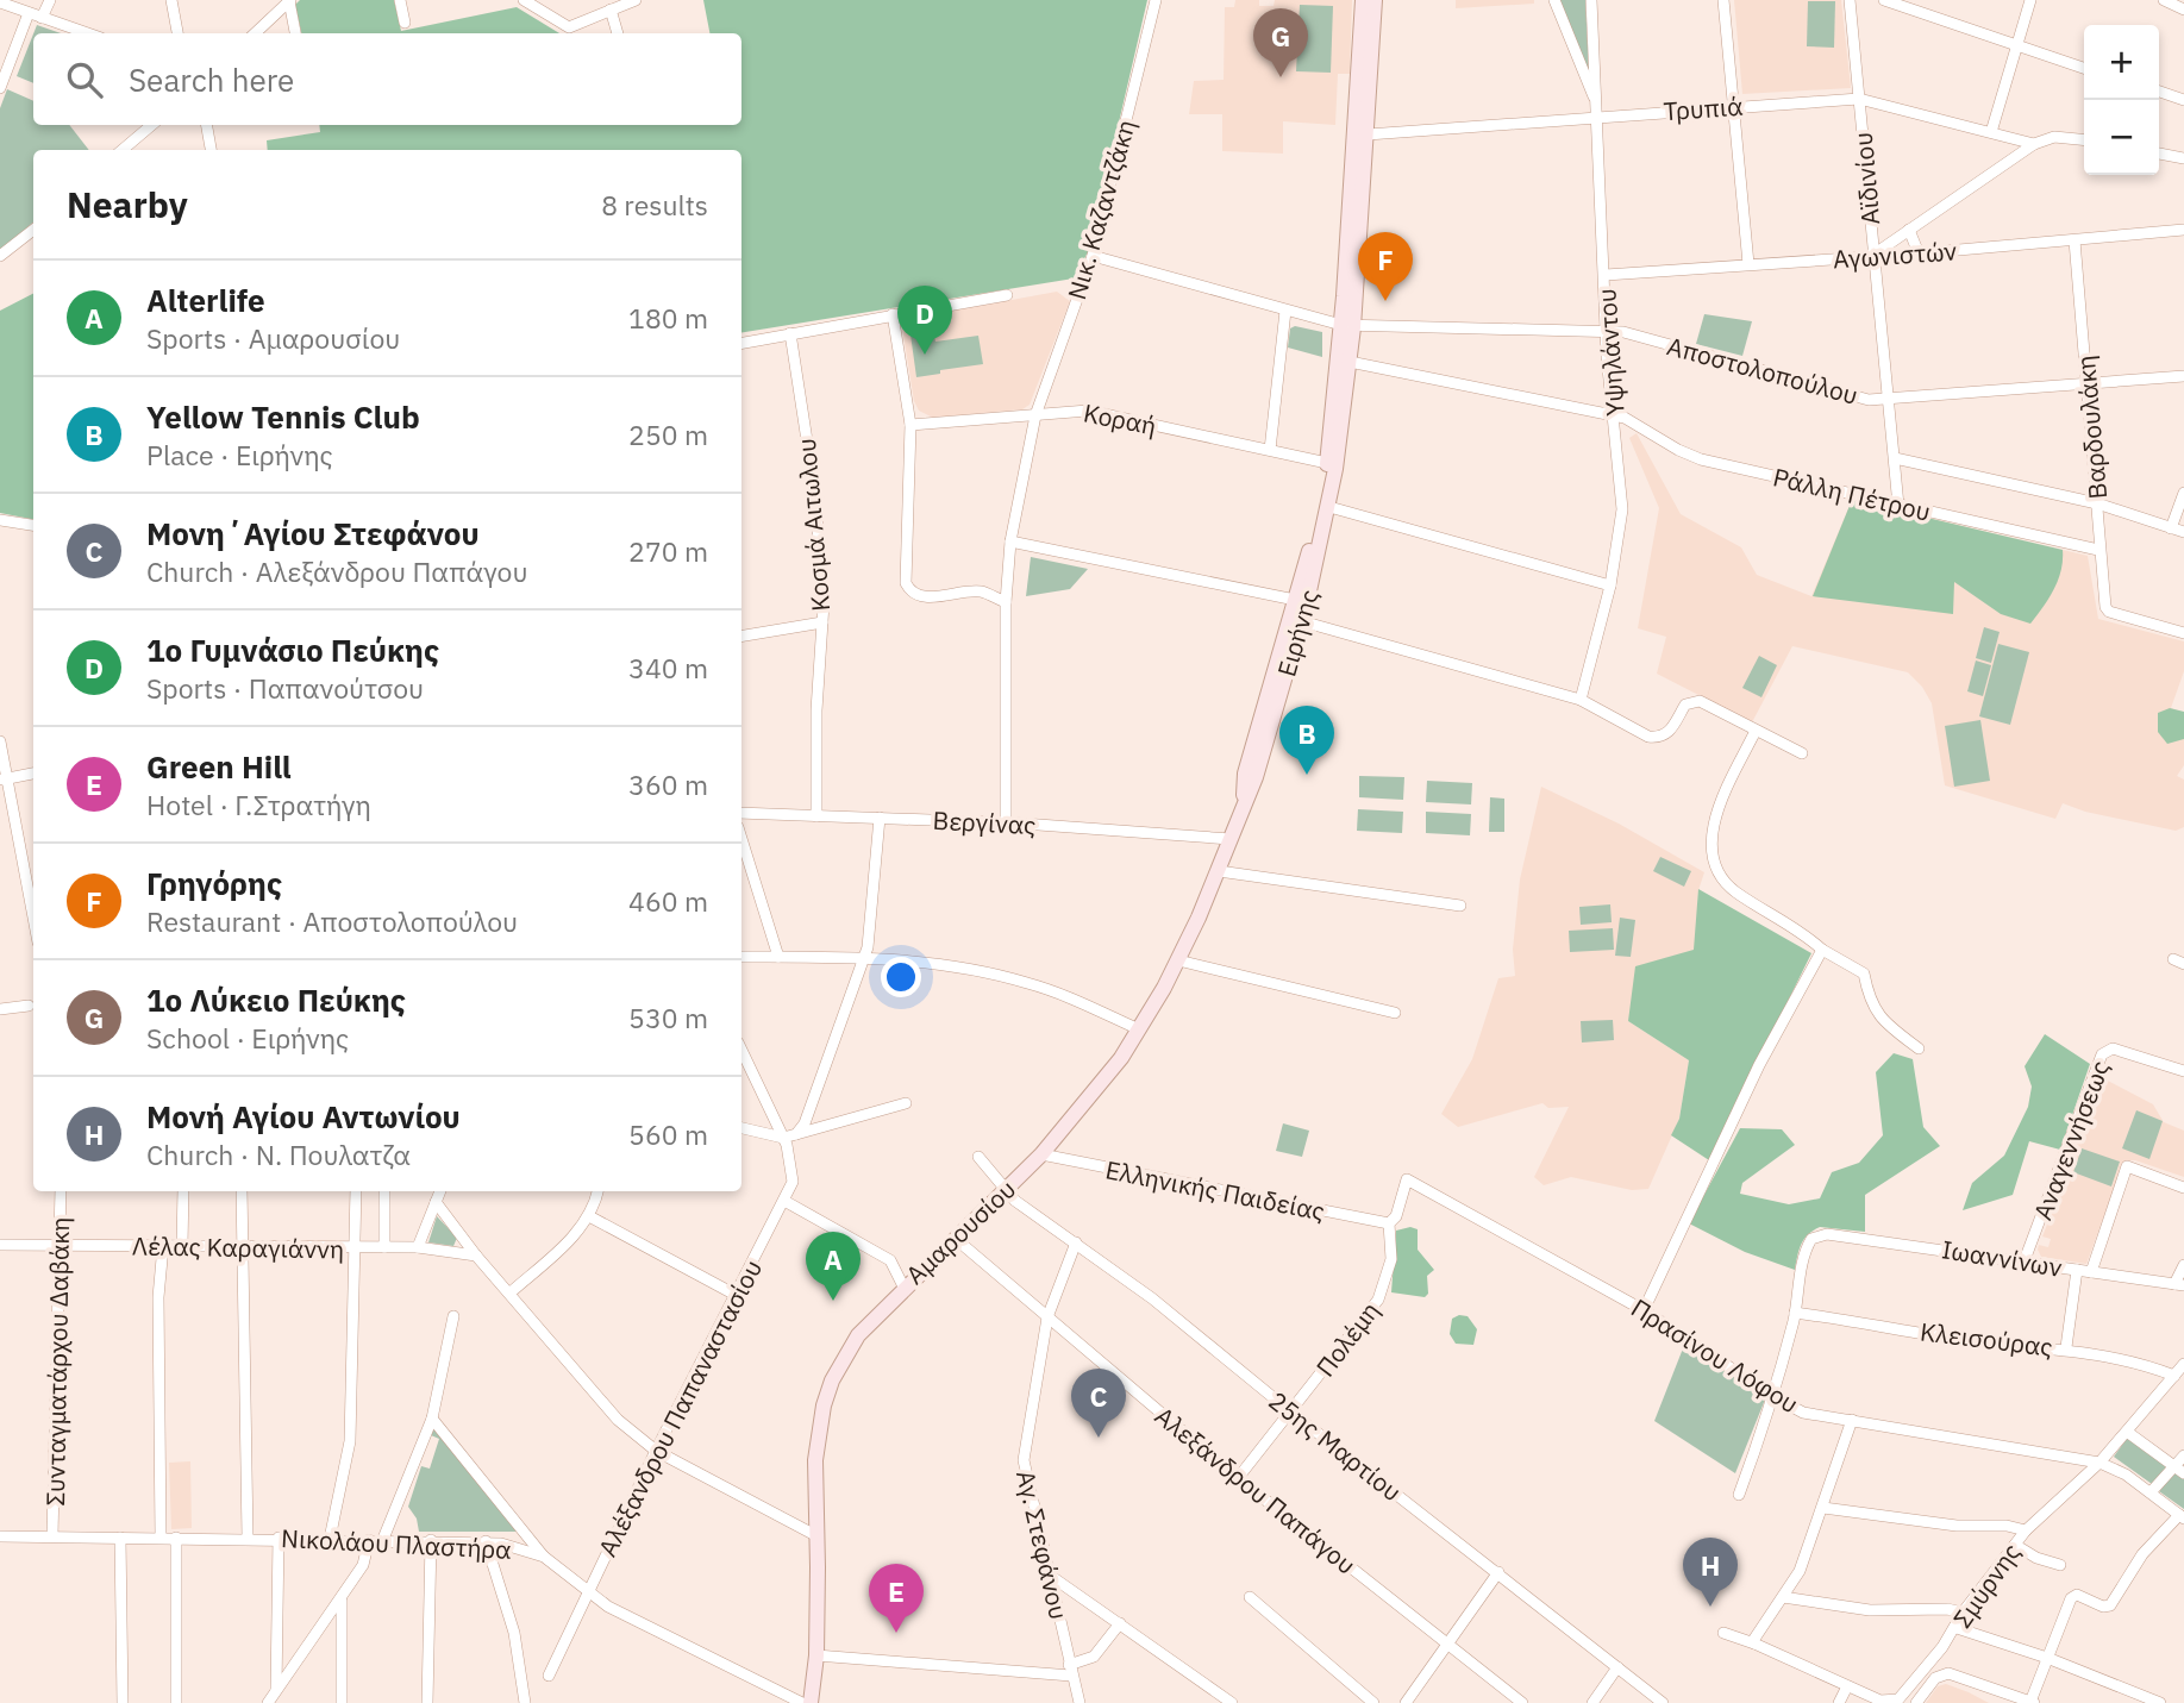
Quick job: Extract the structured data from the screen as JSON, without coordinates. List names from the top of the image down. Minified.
{"streets":{"main road":["Ειρήνης","Αμαρουσίου"],"street":["Τρυπιά","Αϊδινίου","Νικ. Καζαντζάκη","Αγωνιστών","Υψηλάντου","Αποστολοπούλου","Κοραή","Βαρδουλάκη","Ράλλη Πέτρου","Κοσμά Αιτωλου","Βεργίνας","Αναγεννήσεως","Ελληνικής Παιδείας","Λέλας Καραγιάννη","Ιωαννίνων","Πολέμη","Κλεισούρας","Πρασίνου Λόφου","Συνταγματάρχου Δαβάκη","Αλέξανδρου Παπαναστασίου","25ης Μαρτίου","Αλεξάνδρου Παπάγου","Νικολάου Πλαστήρα","Αγ. Στεφάνου","Σμύρνης"]},"crossings":[["Τρυπιά","Αϊδινίου"],["Τρυπιά","Υψηλάντου"],["Τρυπιά","Ειρήνης"],["Αϊδινίου","Αγωνιστών"],["Αϊδινίου","Αποστολοπούλου"],["Αϊδινίου","Ράλλη Πέτρου"],["Νικ. Καζαντζάκη","Αποστολοπούλου"],["Νικ. Καζαντζάκη","Κοραή"],["Αγωνιστών","Υψηλάντου"],["Αγωνιστών","Βαρδουλάκη"],["Υψηλάντου","Αποστολοπούλου"],["Υψηλάντου","Ράλλη Πέτρου"],["Αποστολοπούλου","Βαρδουλάκη"],["Αποστολοπούλου","Ειρήνης"],["Κοραή","Ειρήνης"],["Βαρδουλάκη","Ράλλη Πέτρου"],["Ράλλη Πέτρου","Ειρήνης"],["Κοσμά Αιτωλου","Βεργίνας"],["Ειρήνης","Αμαρουσίου"],["Βεργίνας","Αμαρουσίου"],["Αναγεννήσεως","Ιωαννίνων"],["Ελληνικής Παιδείας","Αμαρουσίου"],["Ελληνικής Παιδείας","Πολέμη"],["Αμαρουσίου","25ης Μαρτίου"],["Αμαρουσίου","Αλεξάνδρου Παπάγου"],["Λέλας Καραγιάννη","Συνταγματάρχου Δαβάκη"],["Ιωαννίνων","Κλεισούρας"],["Πολέμη","Πρασίνου Λόφου"],["Πολέμη","25ης Μαρτίου"],["Πολέμη","Αλεξάνδρου Παπάγου"],["Κλεισούρας","Σμύρνης"],["Πρασίνου Λόφου","Σμύρνης"],["Συνταγματάρχου Δαβάκη","Νικολάου Πλαστήρα"],["Αλέξανδρου Παπαναστασίου","Νικολάου Πλαστήρα"],["25ης Μαρτίου","Αγ. Στεφάνου"],["Αλεξάνδρου Παπάγου","Αγ. Στεφάνου"]],"page":{"pins":["G","F","D","B","A","C","H","E"],"map_buttons":["+","−"],"search":"Search here","heading":["Nearby","8 results"],"list":[{"mark":"A","name":"Alterlife","note":"Sports · Αμαρουσίου","value":"180 m"},{"mark":"B","name":"Yellow Tennis Club","note":"Place · Ειρήνης","value":"250 m"},{"mark":"C","name":"Μονη΄Αγίου Στεφάνου","note":"Church · Αλεξάνδρου Παπάγου","value":"270 m"},{"mark":"D","name":"1ο Γυμνάσιο Πεύκης","note":"Sports · Παπανούτσου","value":"340 m"},{"mark":"E","name":"Green Hill","note":"Hotel · Γ.Στρατήγη","value":"360 m"},{"mark":"F","name":"Γρηγόρης","note":"Restaurant · Αποστολοπούλου","value":"460 m"},{"mark":"G","name":"1ο Λύκειο Πεύκης","note":"School · Ειρήνης","value":"530 m"},{"mark":"H","name":"Μονή Αγίου Αντωνίου","note":"Church · Ν. Πουλατζα","value":"560 m"}]}}
